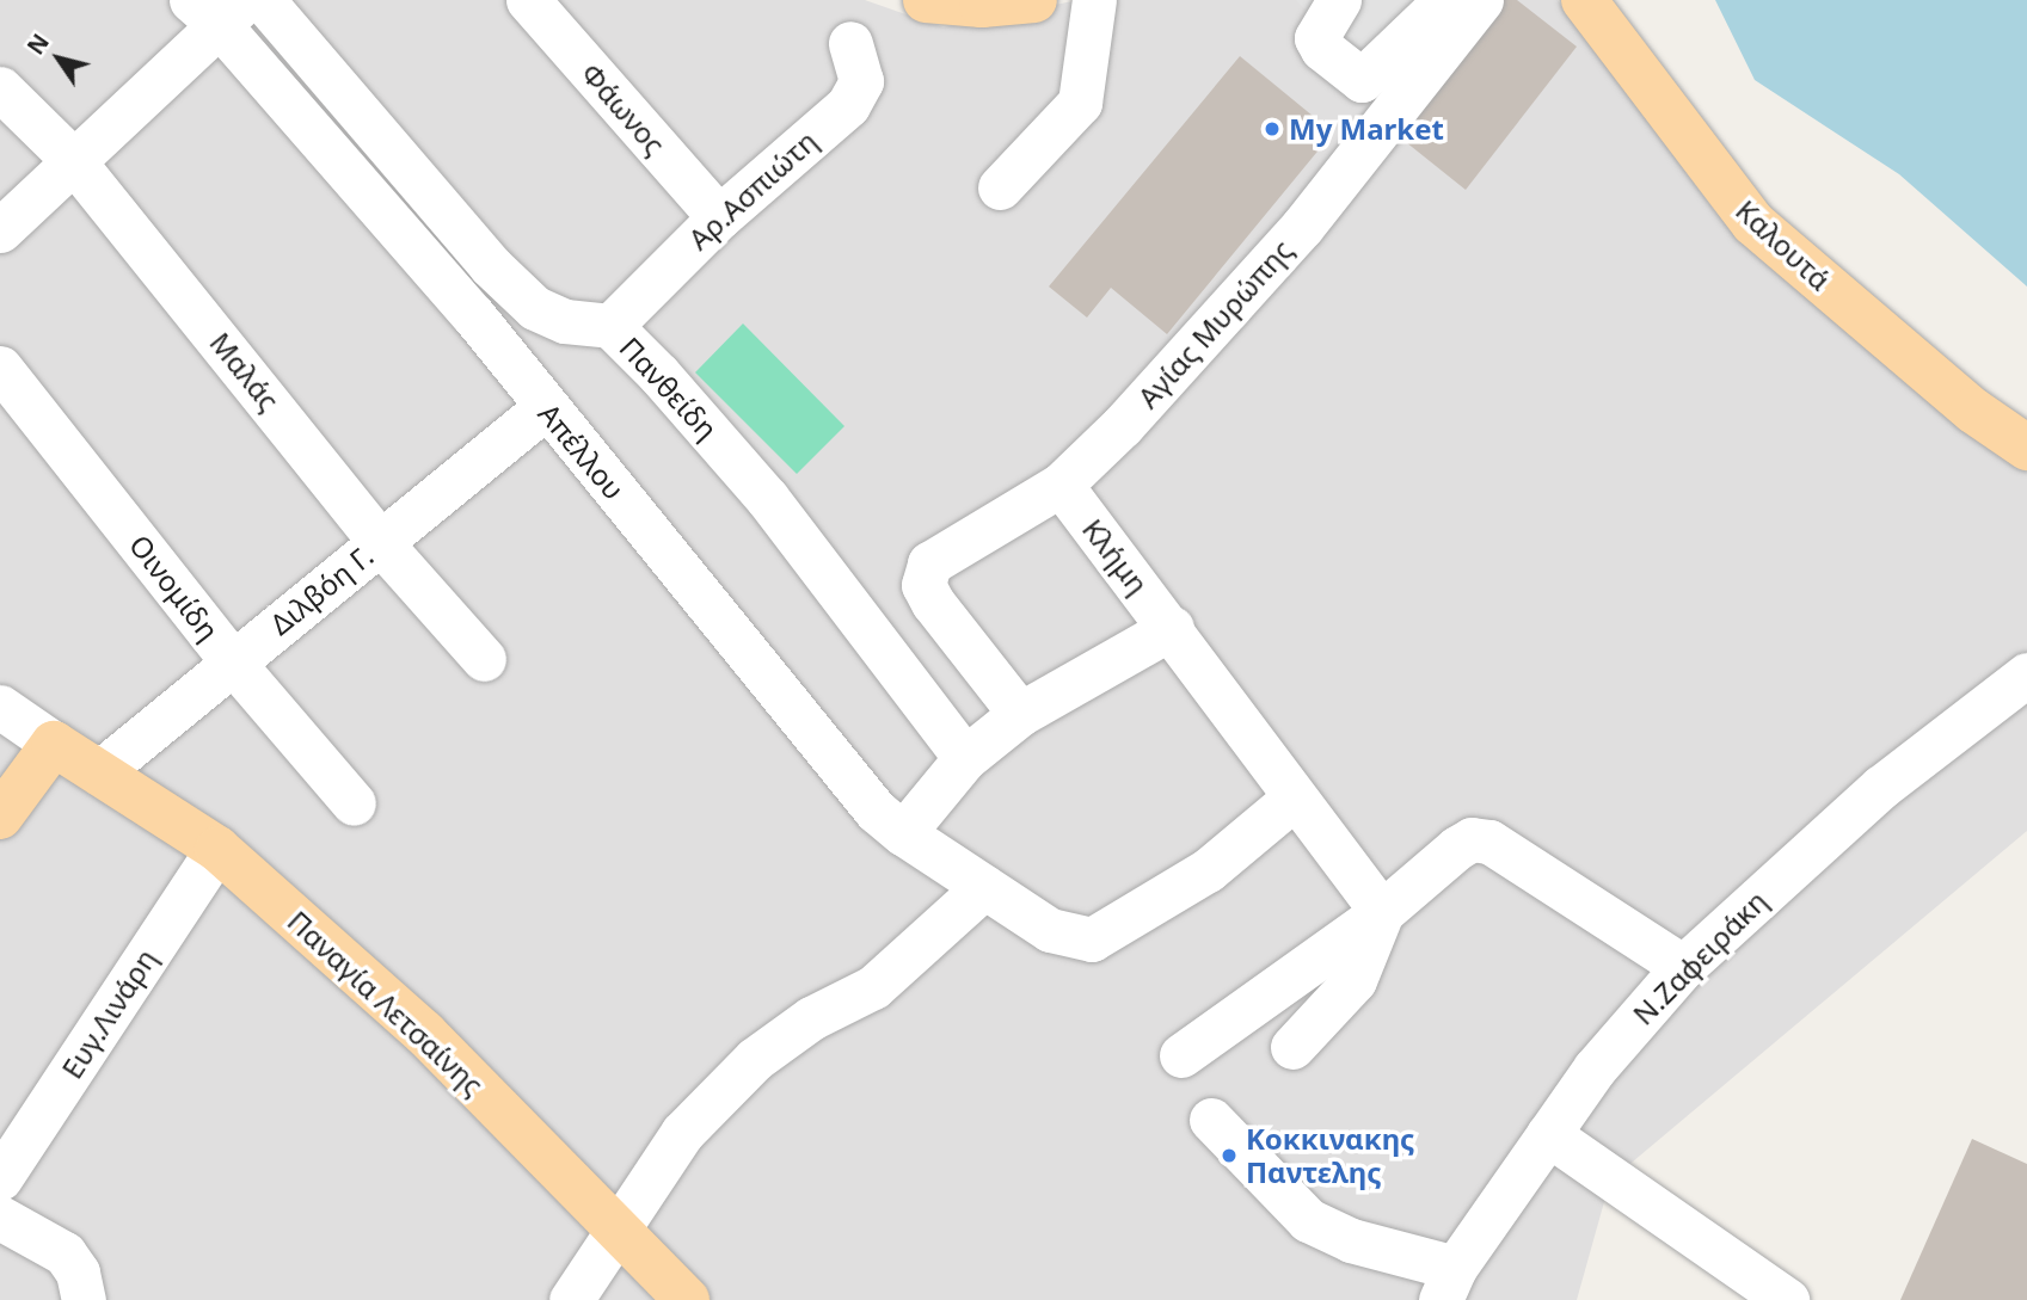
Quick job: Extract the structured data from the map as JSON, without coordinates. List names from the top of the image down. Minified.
{"streets":{"main road":["Καλουτά","Παναγία Λετσαίνης"],"street":["Φάωνος","Αρ.Ασπιώτη","Αγίας Μυρώπης","Μαλάς","Πανθείδη","Απέλλου","Κλήμη","Οινομίδη","Διλβόη Γ.","Ν.Ζαφειράκη","Ευγ.Λινάρη"]},"crossings":[["Φάωνος","Αρ.Ασπιώτη"],["Αρ.Ασπιώτη","Πανθείδη"],["Αγίας Μυρώπης","Κλήμη"],["Μαλάς","Διλβόη Γ."],["Απέλλου","Κλήμη"],["Απέλλου","Διλβόη Γ."],["Οινομίδη","Διλβόη Γ."],["Διλβόη Γ.","Παναγία Λετσαίνης"],["Παναγία Λετσαίνης","Ευγ.Λινάρη"]],"places":["My Market","Κοκκινακης Παντελης"],"north":"top left"}
